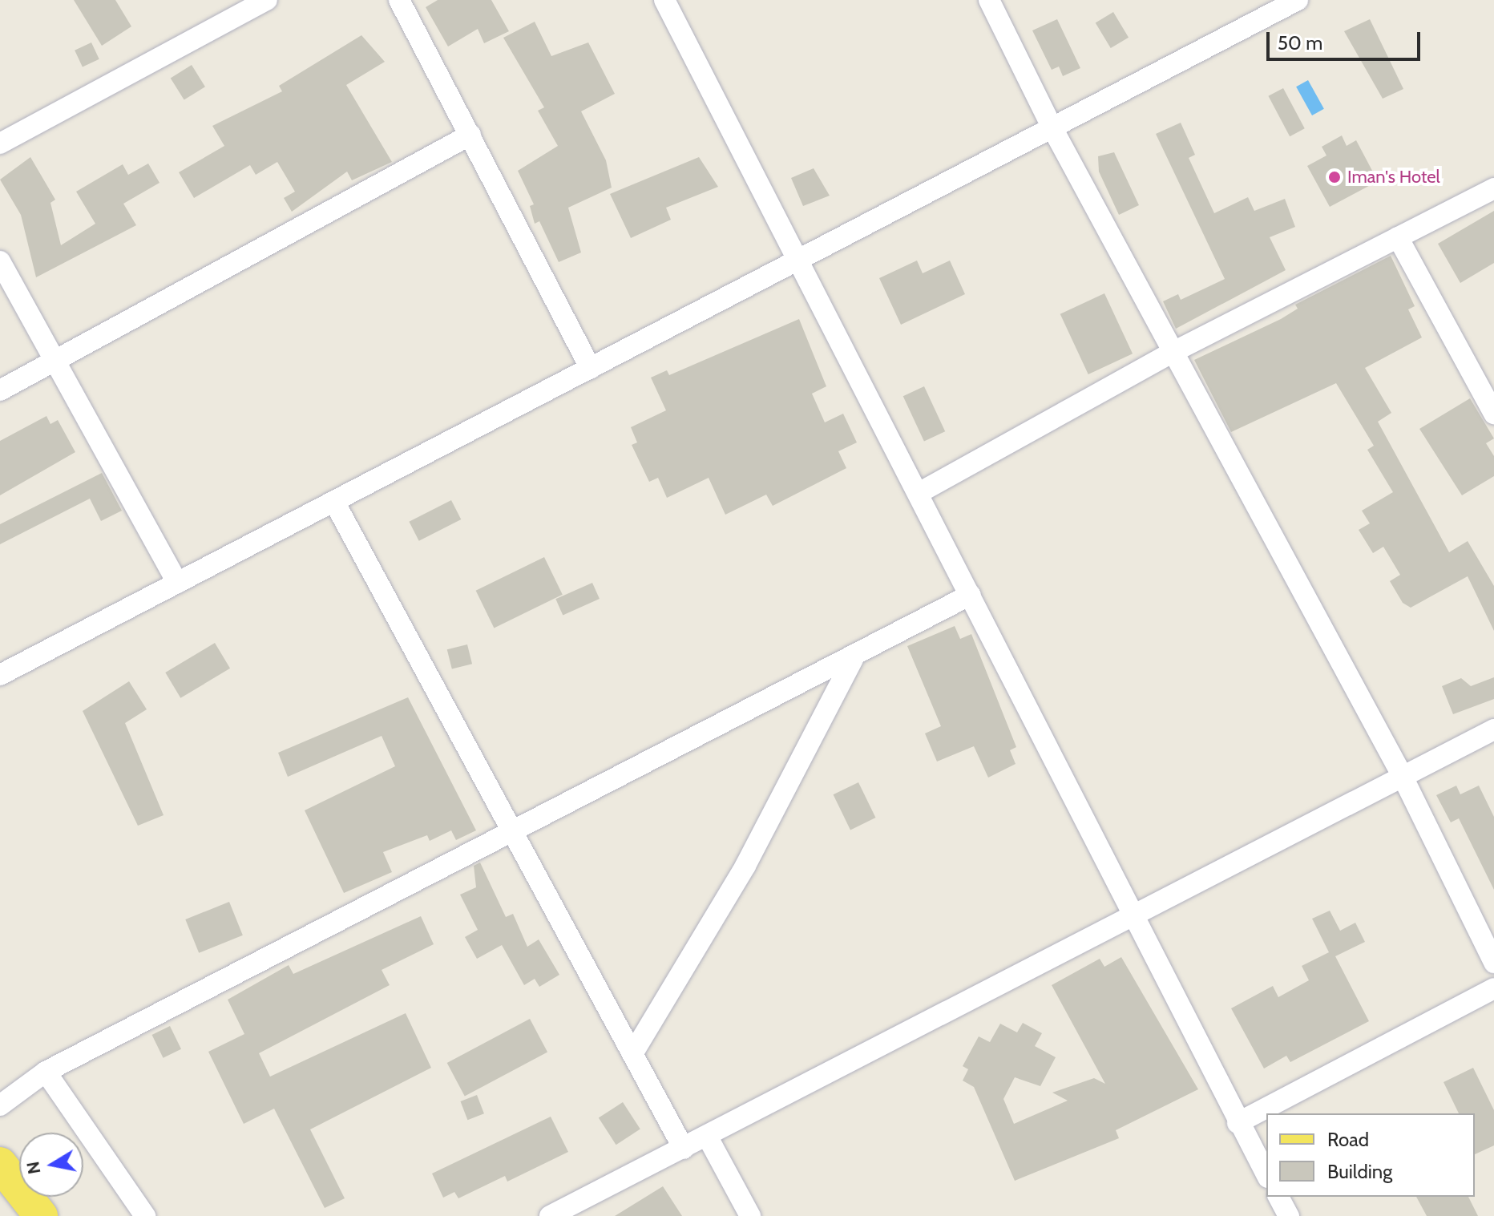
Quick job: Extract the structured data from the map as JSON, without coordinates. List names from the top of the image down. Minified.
{"places":["Iman's Hotel"],"legend":["Road","Building"],"scale_bar":"50 m","north":"left"}
